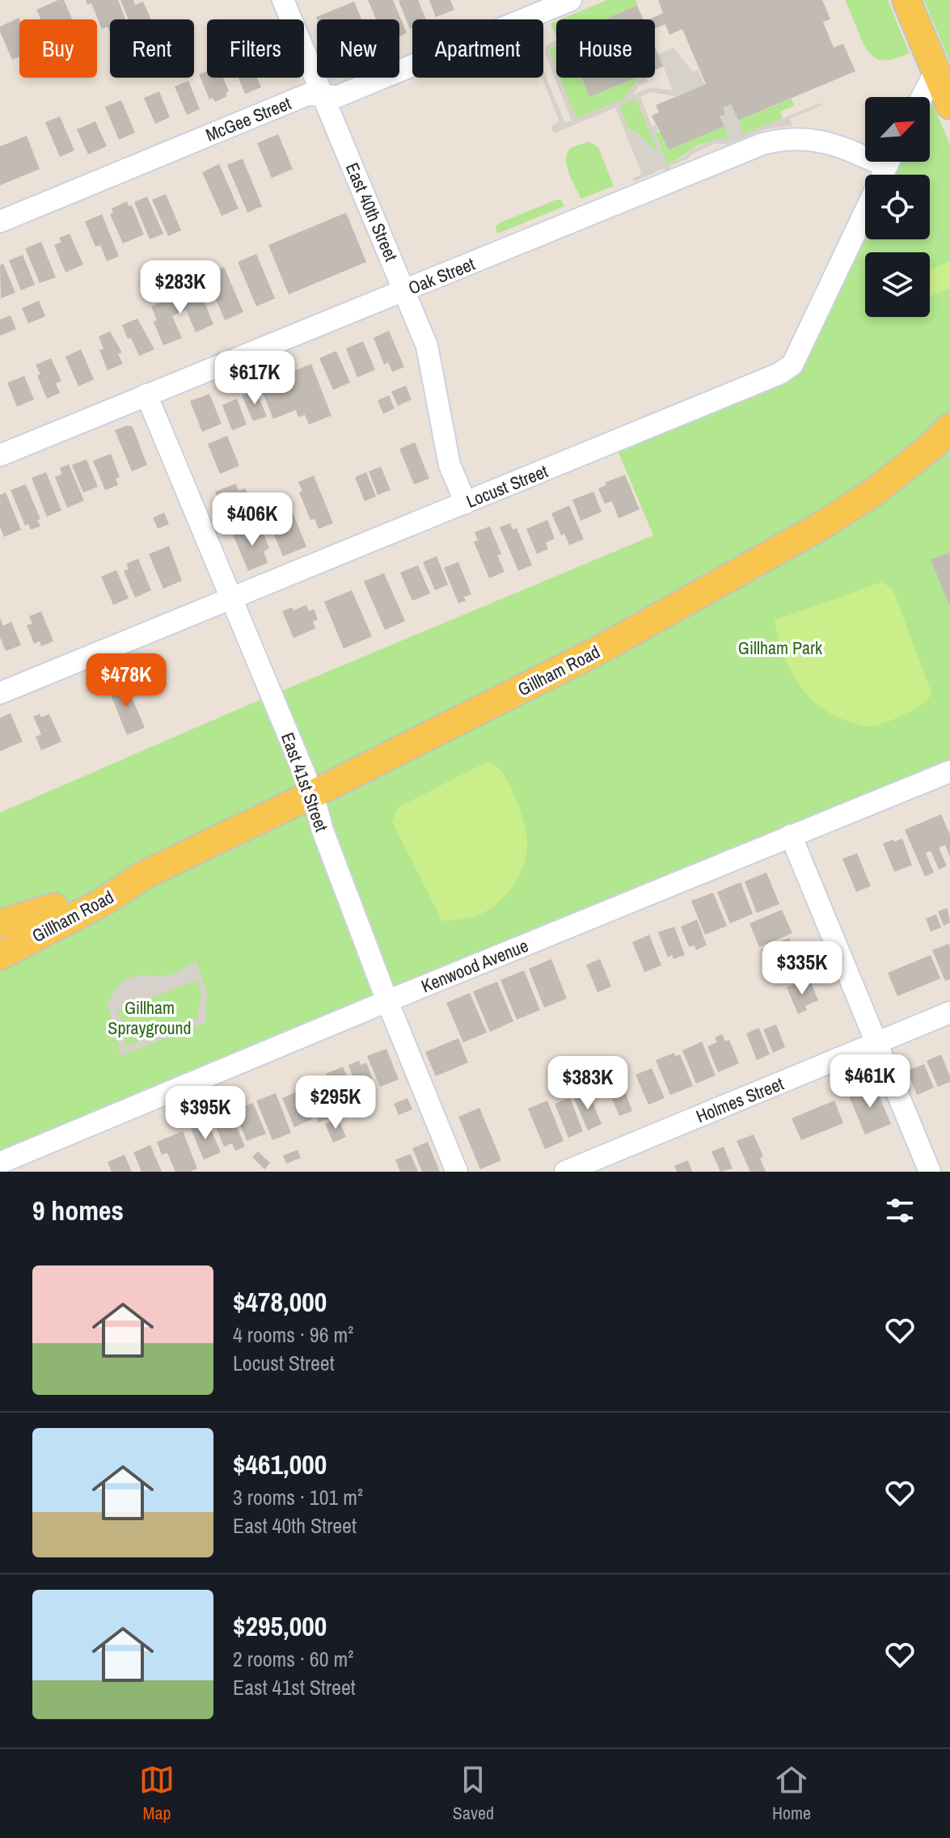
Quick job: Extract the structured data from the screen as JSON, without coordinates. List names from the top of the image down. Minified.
{"streets":{"main road":["Gillham Road"],"street":["McGee Street","East 40th Street","Oak Street","Locust Street","East 41st Street","Kenwood Avenue","Holmes Street"]},"crossings":[["McGee Street","East 40th Street"],["East 40th Street","Oak Street"],["East 40th Street","Locust Street"],["Oak Street","East 41st Street"],["Locust Street","East 41st Street"],["Gillham Road","East 41st Street"],["East 41st Street","Kenwood Avenue"]],"parks":["Gillham Park","Gillham Sprayground"],"north":"top right","page":{"chip":["Buy","Rent","Filters","New","Apartment","House"],"price":["$283K","$617K","$406K","$478K","$335K","$461K","$383K","$295K","$395K"],"heading":"9 homes","list":[{"name":"$478,000","note":"4 rooms · 96 m² · Locust Street"},{"name":"$461,000","note":"3 rooms · 101 m² · East 40th Street"},{"name":"$295,000","note":"2 rooms · 60 m² · East 41st Street"}],"tabs":["Map","Saved","Home"]}}
